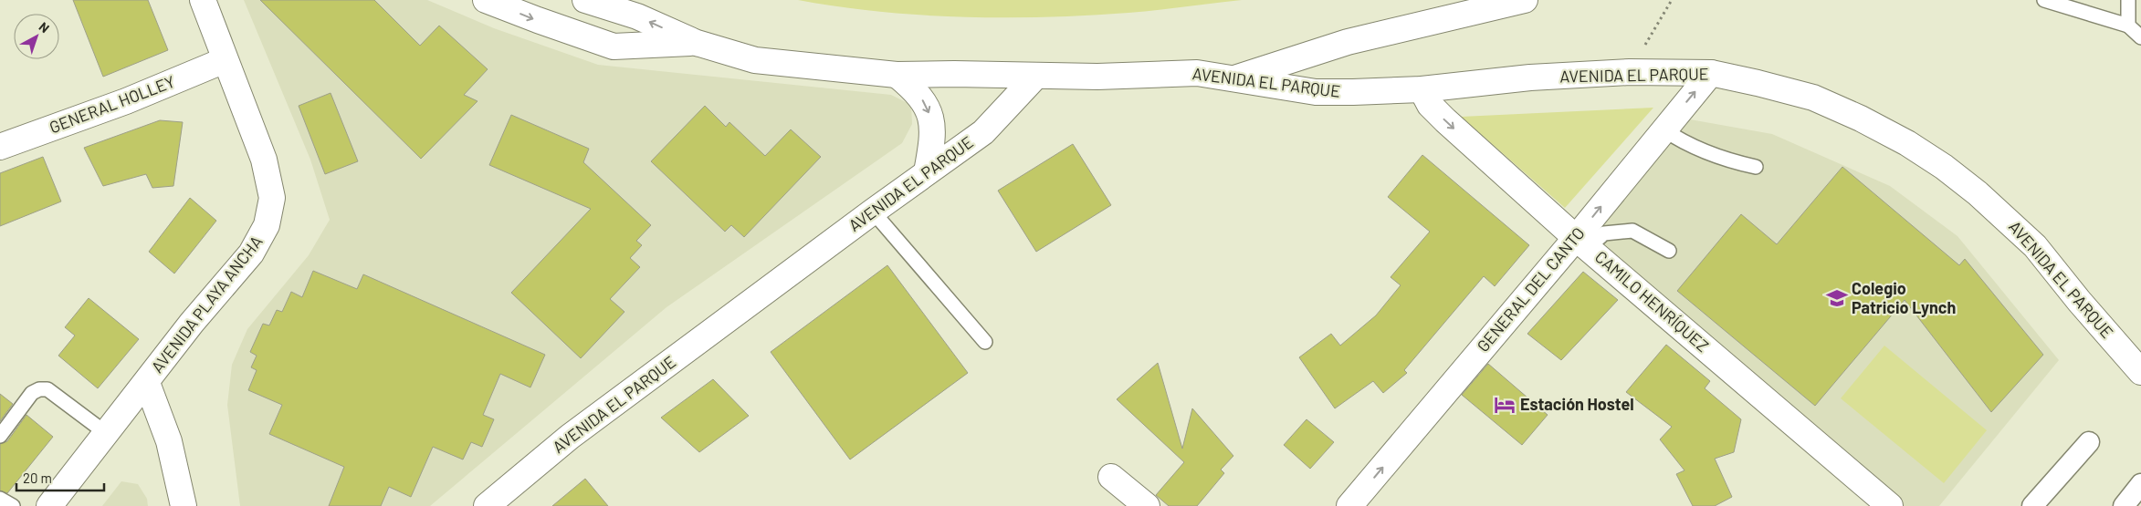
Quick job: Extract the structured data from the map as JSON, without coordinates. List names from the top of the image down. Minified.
{"streets":{"main road":["AVENIDA EL PARQUE","GENERAL HOLLEY","GENERAL DEL CANTO","CAMILO HENRÍQUEZ","AVENIDA PLAYA ANCHA"]},"crossings":[["AVENIDA EL PARQUE","GENERAL DEL CANTO"],["AVENIDA EL PARQUE","CAMILO HENRÍQUEZ"],["GENERAL HOLLEY","AVENIDA PLAYA ANCHA"],["GENERAL DEL CANTO","CAMILO HENRÍQUEZ"]],"one_way":["GENERAL DEL CANTO","CAMILO HENRÍQUEZ"],"places":{"school or university":["Colegio Patricio Lynch"],"hotel":["Estación Hostel"]},"scale_bar":"20 m","north":"top right"}
